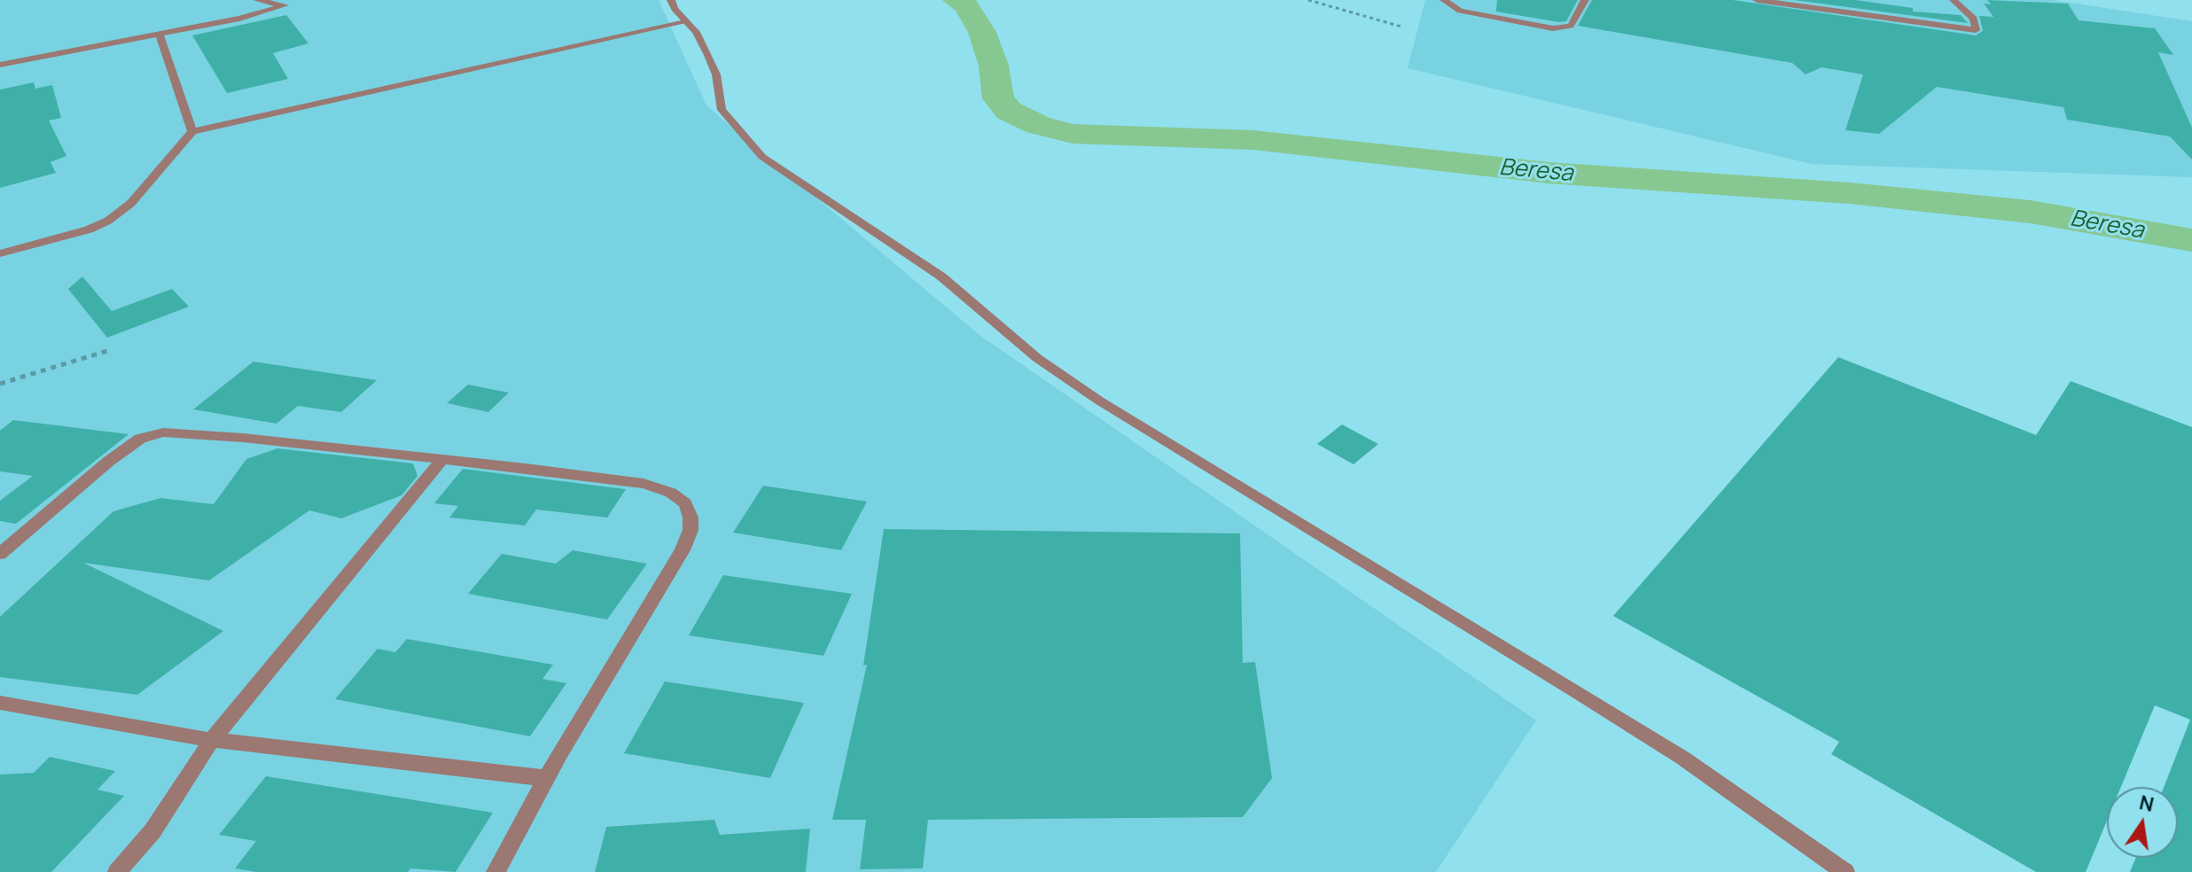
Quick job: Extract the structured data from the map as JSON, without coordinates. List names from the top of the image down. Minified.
{"water":["Beresa"],"north":"top"}
